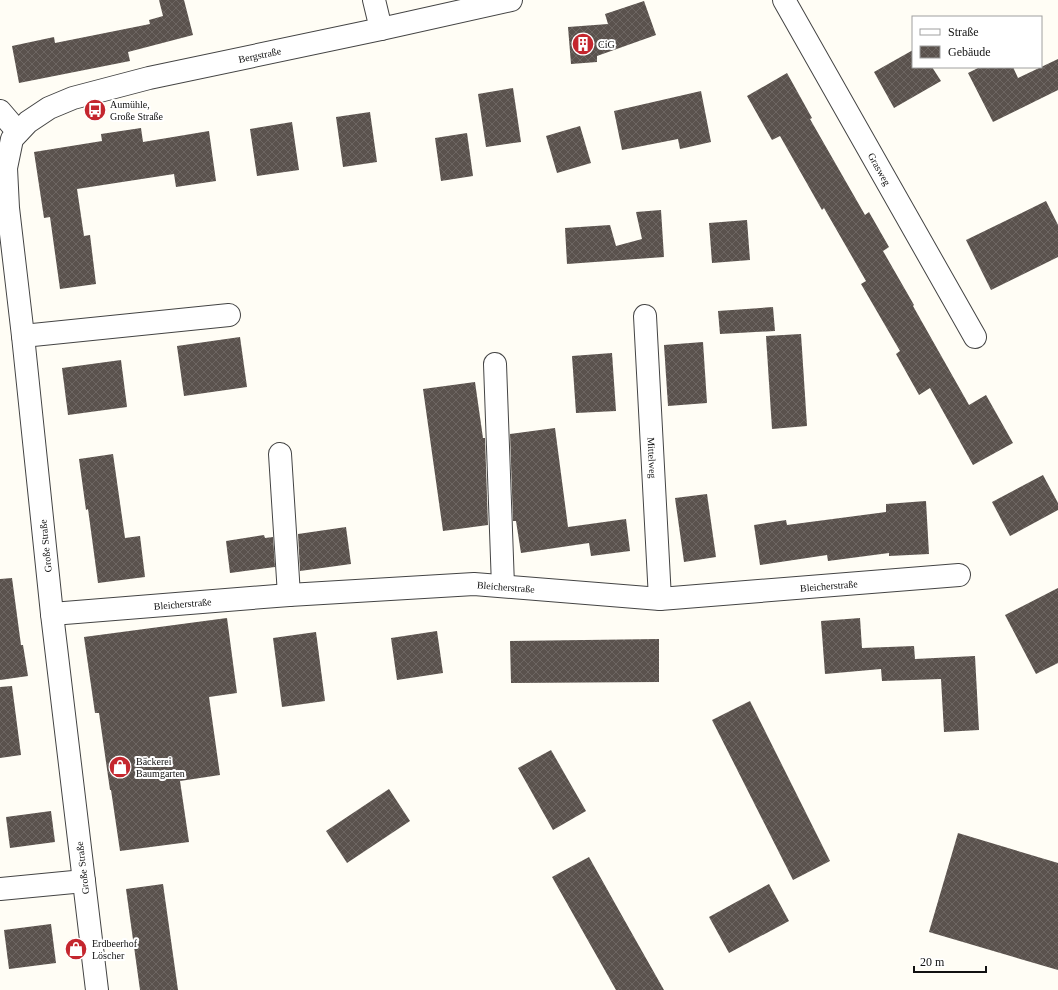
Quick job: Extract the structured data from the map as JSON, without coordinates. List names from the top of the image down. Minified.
{"streets":{"street":["Bergstraße","Grasweg","Mittelweg","Große Straße","Bleicherstraße"]},"crossings":[["Bergstraße","Große Straße"],["Mittelweg","Bleicherstraße"],["Große Straße","Bleicherstraße"]],"places":{"building":["CiG"],"bus stop":["Aumühle, Große Straße"],"shop":["Bäckerei Baumgarten","Erdbeerhof Löscher"]},"legend":["Straße","Gebäude"],"scale_bar":"20 m"}
